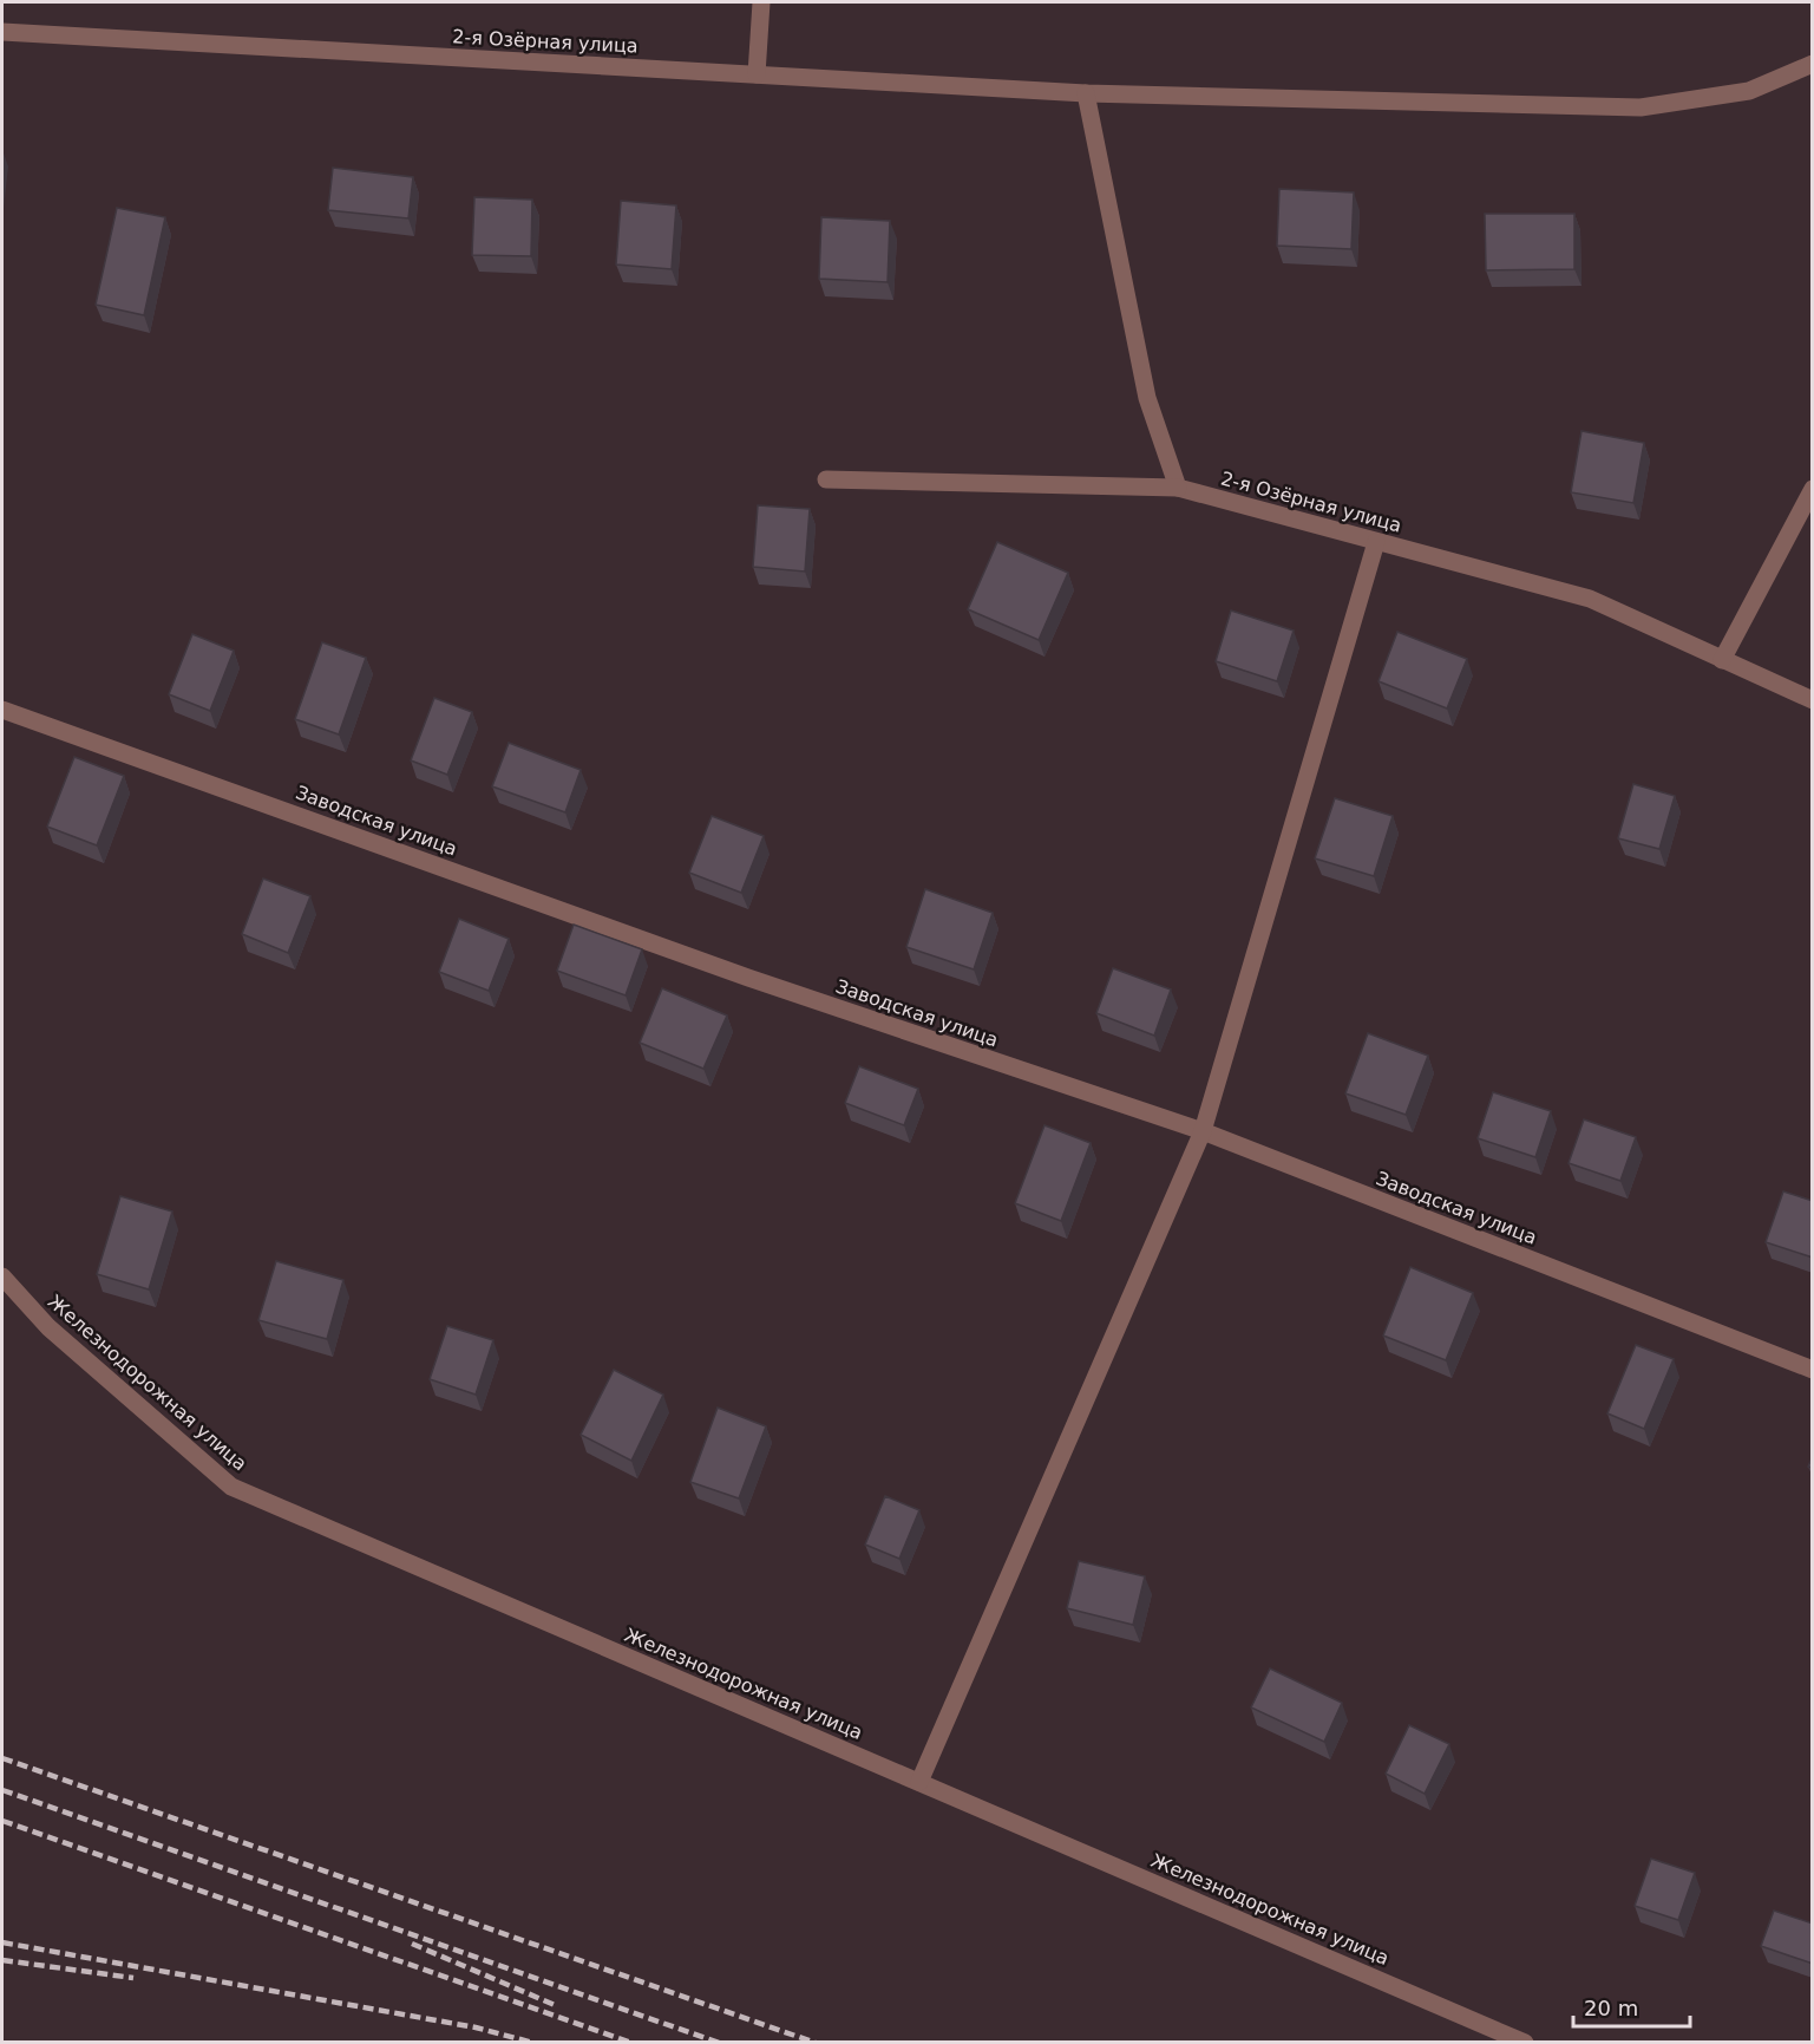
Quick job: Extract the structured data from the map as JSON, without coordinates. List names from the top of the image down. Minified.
{"streets":{"street":["2-я Озёрная улица","Заводская улица","Железнодорожная улица"]},"scale_bar":"20 m"}
